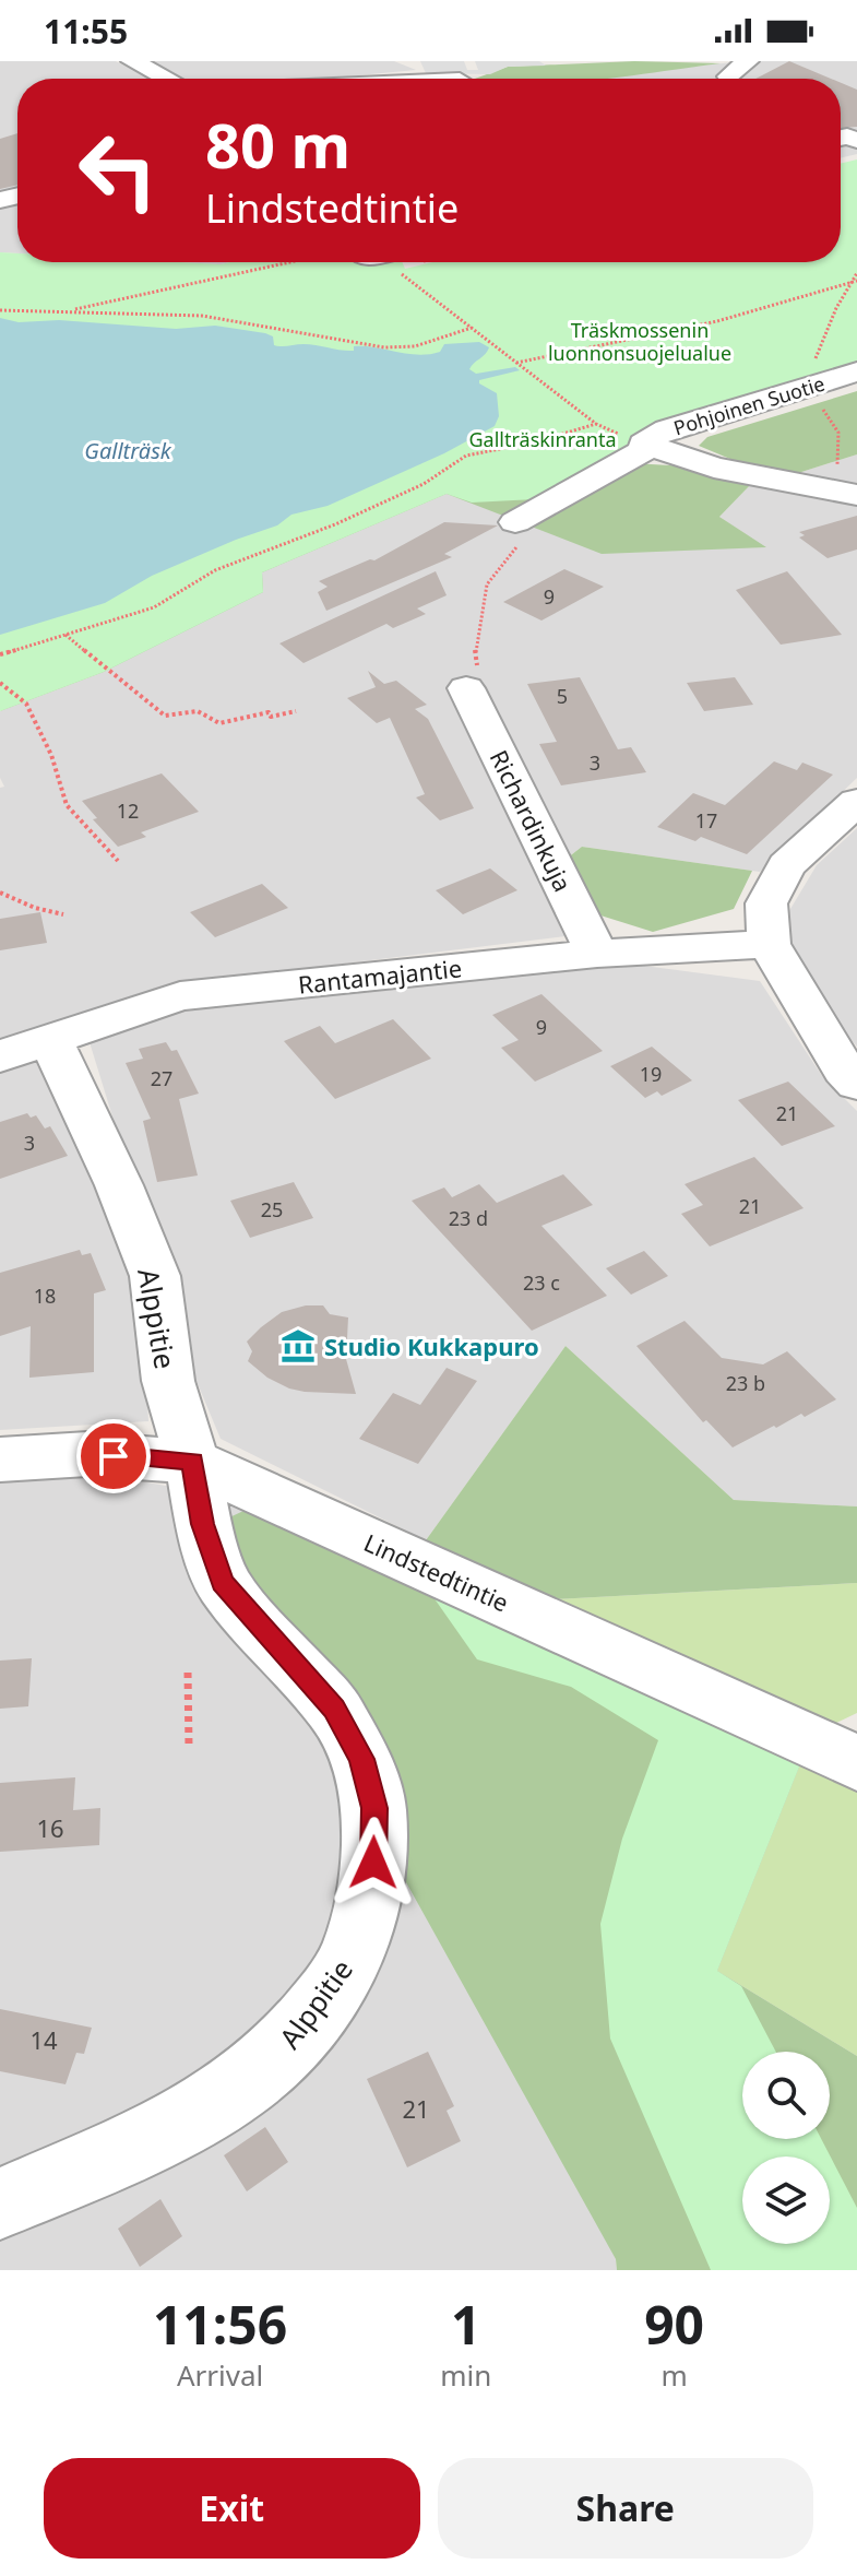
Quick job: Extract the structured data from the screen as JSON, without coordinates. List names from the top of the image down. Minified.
{"streets":{"street":["Pohjoinen Suotie","Richardinkuja","Rantamajantie","Alppitie","Lindstedtintie"]},"crossings":[["Richardinkuja","Rantamajantie"],["Rantamajantie","Alppitie"],["Alppitie","Lindstedtintie"]],"water":["Gallträsk"],"parks":["Träskmossenin luonnonsuojelualue","Gallträskinranta"],"places":{"museum":["Studio Kukkapuro"]},"house_numbers":["9","5","3","12","17","9","19","27","21","3","21","25","23 d","23 c","18","23 b","16","14","21"],"page":{"status":"11:55","turn":["80 m","Lindstedtintie"],"eta":["11:56","Arrival","1","min","90","m"],"buttons":["Exit","Share"]}}
